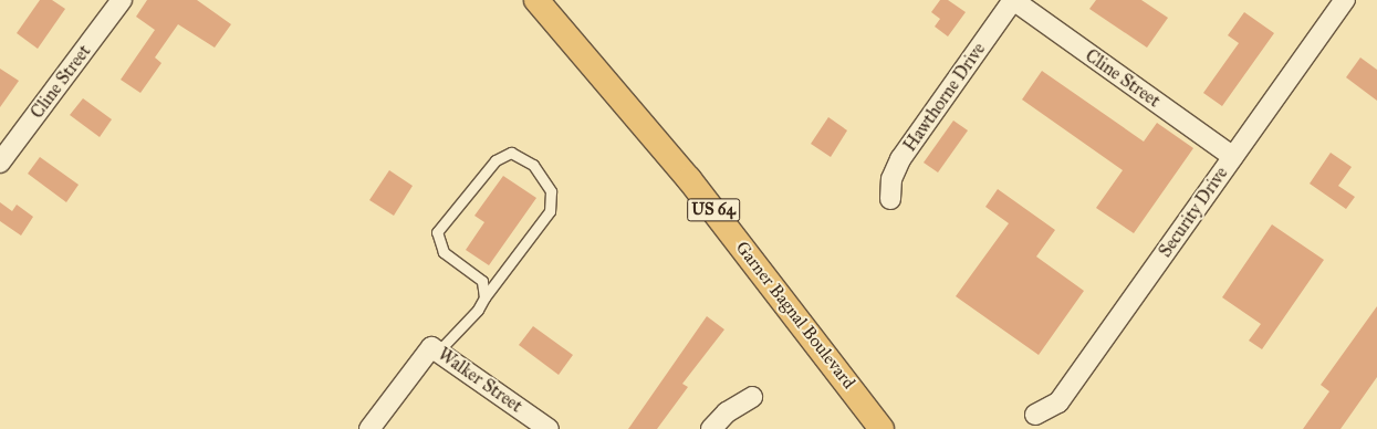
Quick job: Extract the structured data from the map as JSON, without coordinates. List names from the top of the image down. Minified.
{"streets":{"highway":["US 64","Garner Bagnal Boulevard"],"street":["Cline Street","Hawthorne Drive","Security Drive","Walker Street"]},"crossings":[["Cline Street","Hawthorne Drive"],["Cline Street","Security Drive"]]}
